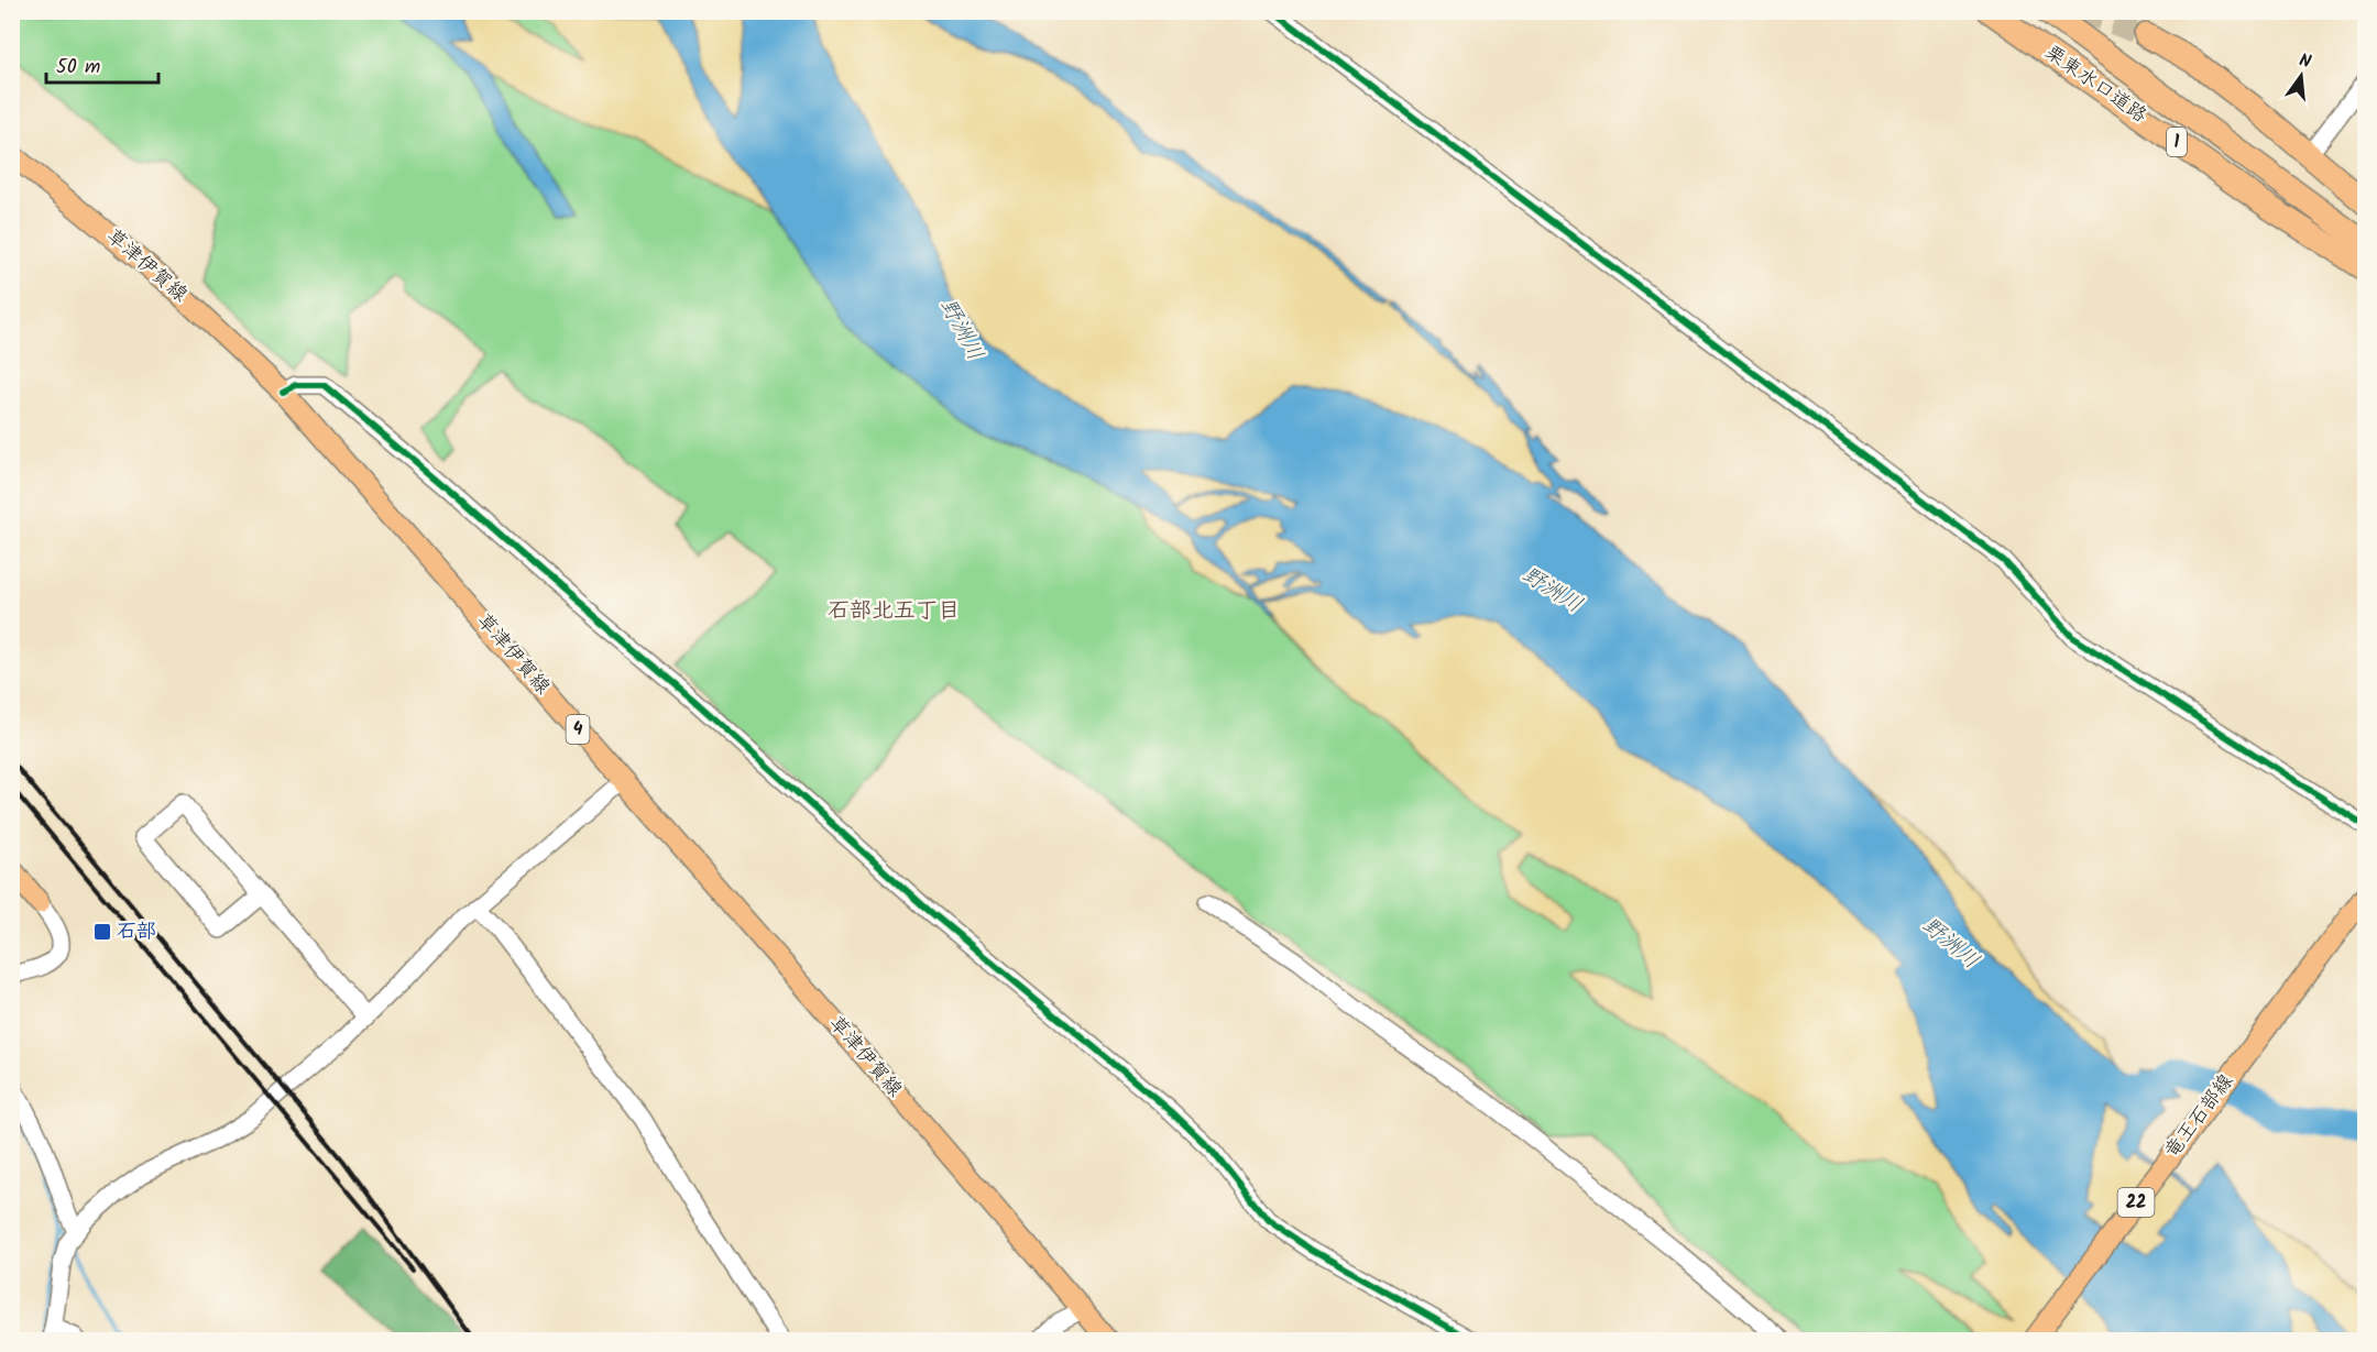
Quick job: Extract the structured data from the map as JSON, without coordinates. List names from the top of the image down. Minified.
{"streets":{"highway":["栗東水口道路","1"],"main road":["草津伊賀線","4","竜王石部線","22"]},"districts":["石部北五丁目"],"water":["野洲川"],"places":{"transit":["石部"]},"scale_bar":"50 m","north":"top"}
